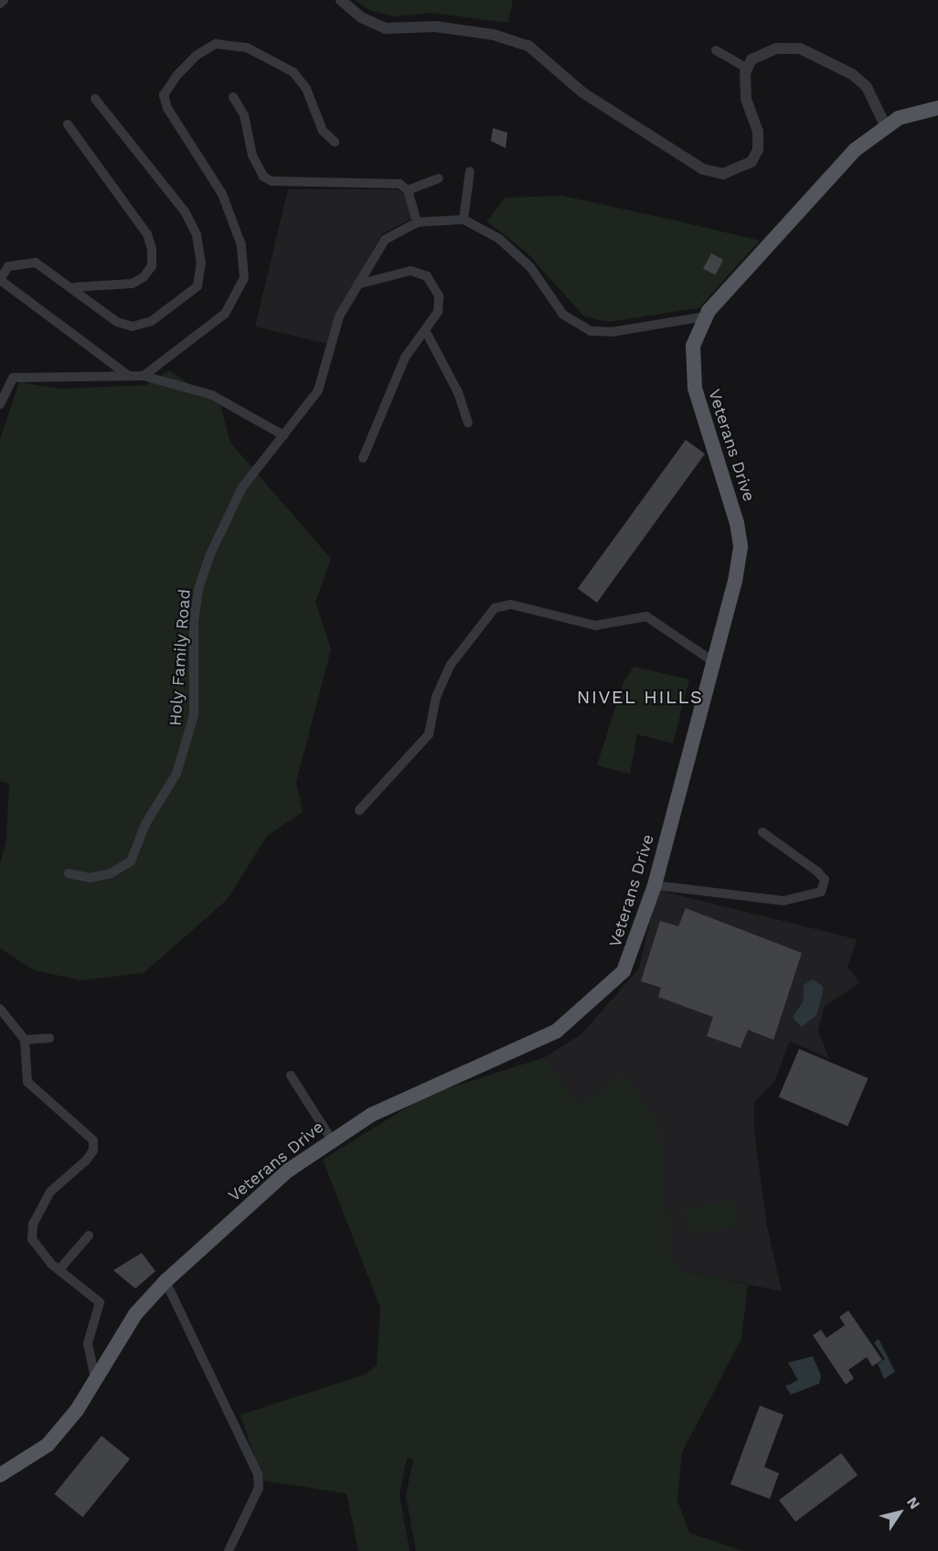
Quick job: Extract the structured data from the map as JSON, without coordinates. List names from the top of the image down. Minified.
{"streets":{"main road":["Veterans Drive"],"street":["Holy Family Road"]},"districts":["NIVEL HILLS"],"north":"top right"}
